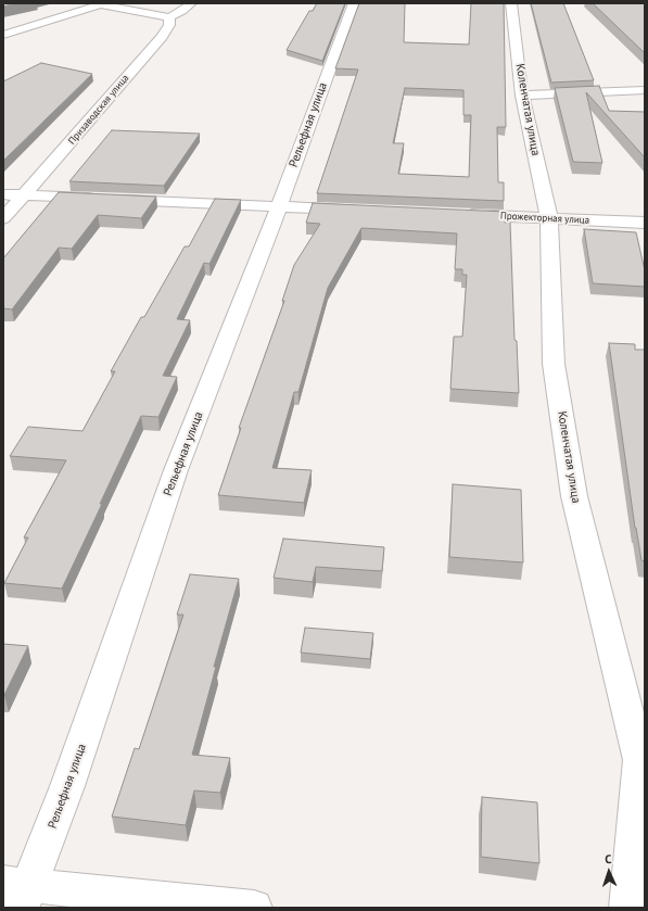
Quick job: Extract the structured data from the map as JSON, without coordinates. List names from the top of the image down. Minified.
{"streets":{"street":["Призаводская улица","Коленчатая улица","Рельефная улица","Прожекторная улица"]},"crossings":[["Коленчатая улица","Прожекторная улица"]],"north":"top"}
